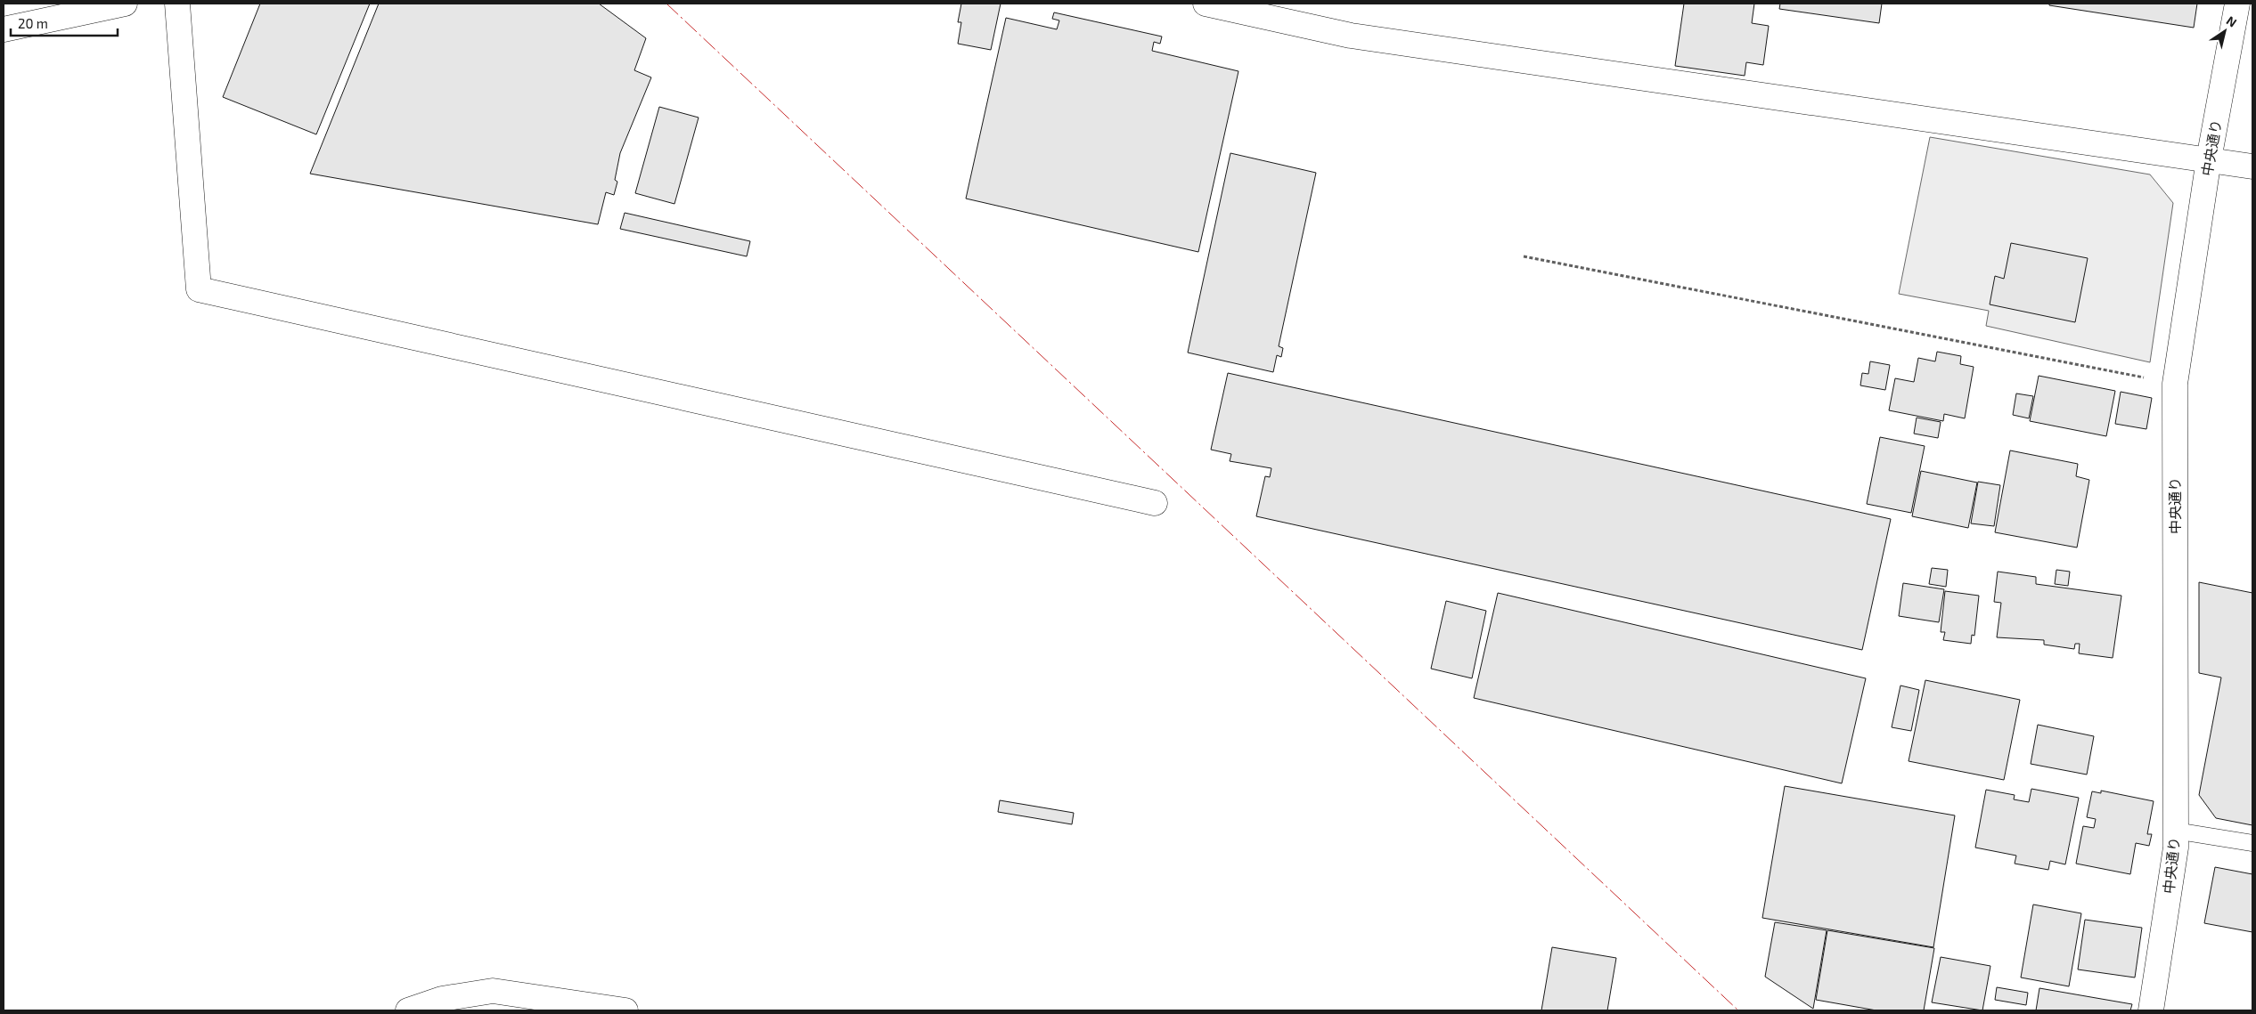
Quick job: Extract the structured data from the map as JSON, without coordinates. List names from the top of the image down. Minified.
{"streets":{"street":["中央通り"]},"scale_bar":"20 m","north":"top right"}
